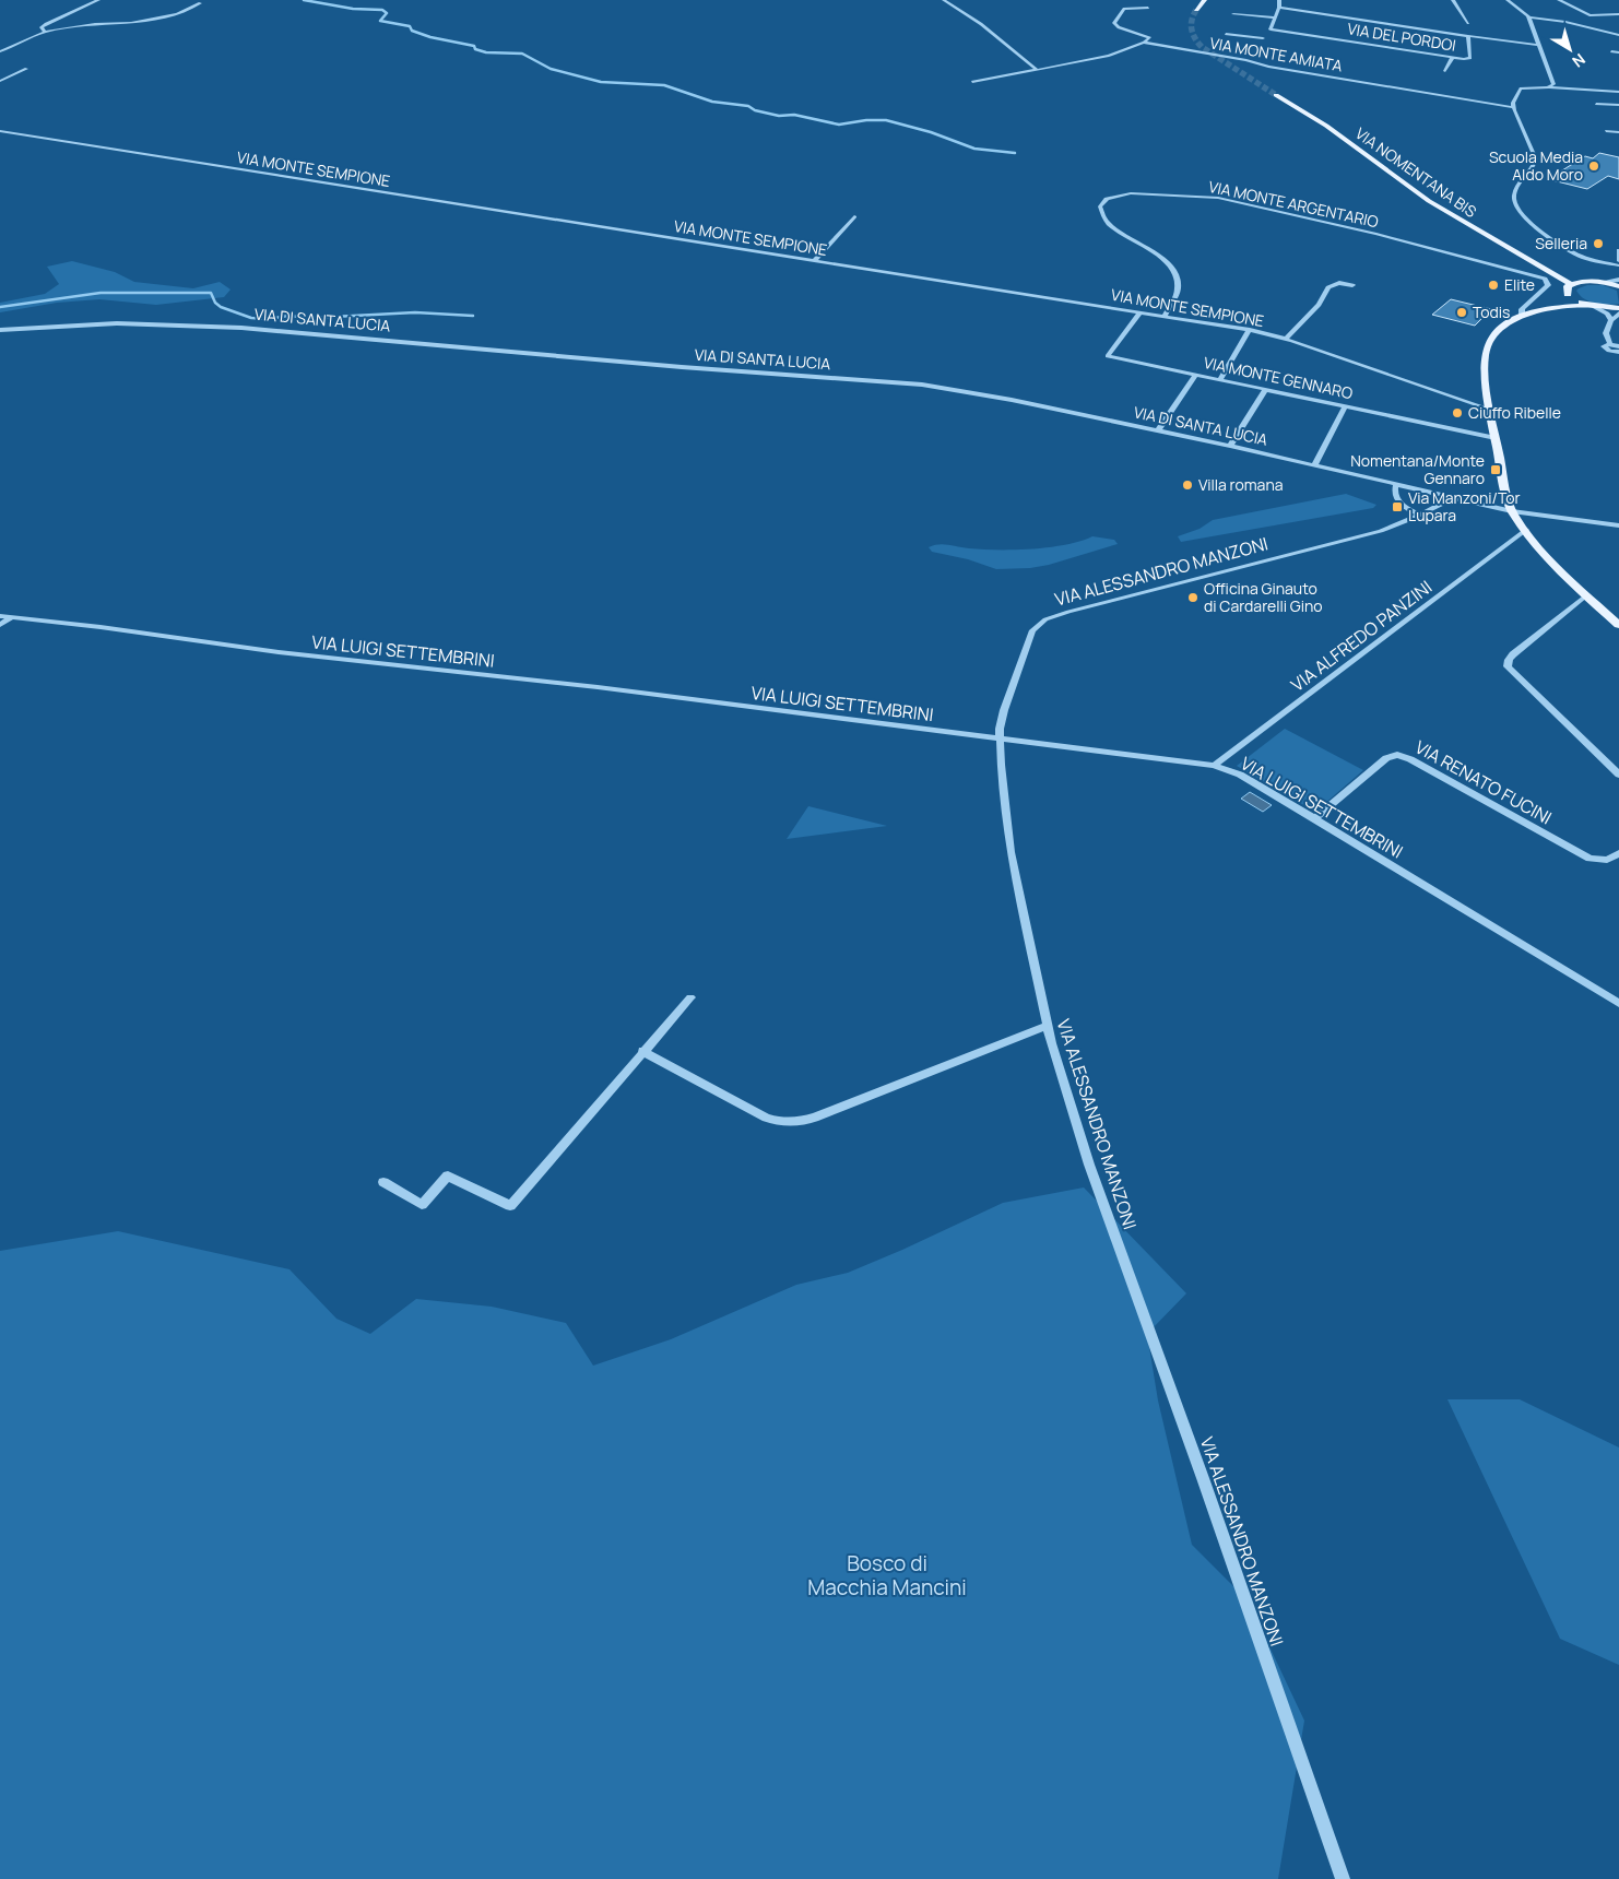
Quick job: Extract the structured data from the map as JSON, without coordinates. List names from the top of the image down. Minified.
{"streets":{"main road":["VIA NOMENTANA BIS"],"street":["VIA DEL PORDOI","VIA MONTE AMIATA","VIA MONTE SEMPIONE","VIA MONTE ARGENTARIO","VIA DI SANTA LUCIA","VIA MONTE GENNARO","VIA ALESSANDRO MANZONI","VIA ALFREDO PANZINI","VIA LUIGI SETTEMBRINI","VIA RENATO FUCINI"]},"crossings":[["VIA MONTE SEMPIONE","VIA MONTE ARGENTARIO"],["VIA MONTE SEMPIONE","VIA MONTE GENNARO"],["VIA DI SANTA LUCIA","VIA ALESSANDRO MANZONI"],["VIA ALESSANDRO MANZONI","VIA LUIGI SETTEMBRINI"],["VIA ALFREDO PANZINI","VIA LUIGI SETTEMBRINI"],["VIA LUIGI SETTEMBRINI","VIA RENATO FUCINI"]],"parks":["Bosco di Macchia Mancini"],"places":{"other":["Scuola Media Aldo Moro","Selleria","Elite","Todis","Ciuffo Ribelle","Villa romana","Officina Ginauto di Cardarelli Gino"],"transit":["Nomentana/Monte Gennaro","Via Manzoni/Tor Lupara"]},"north":"bottom right"}
